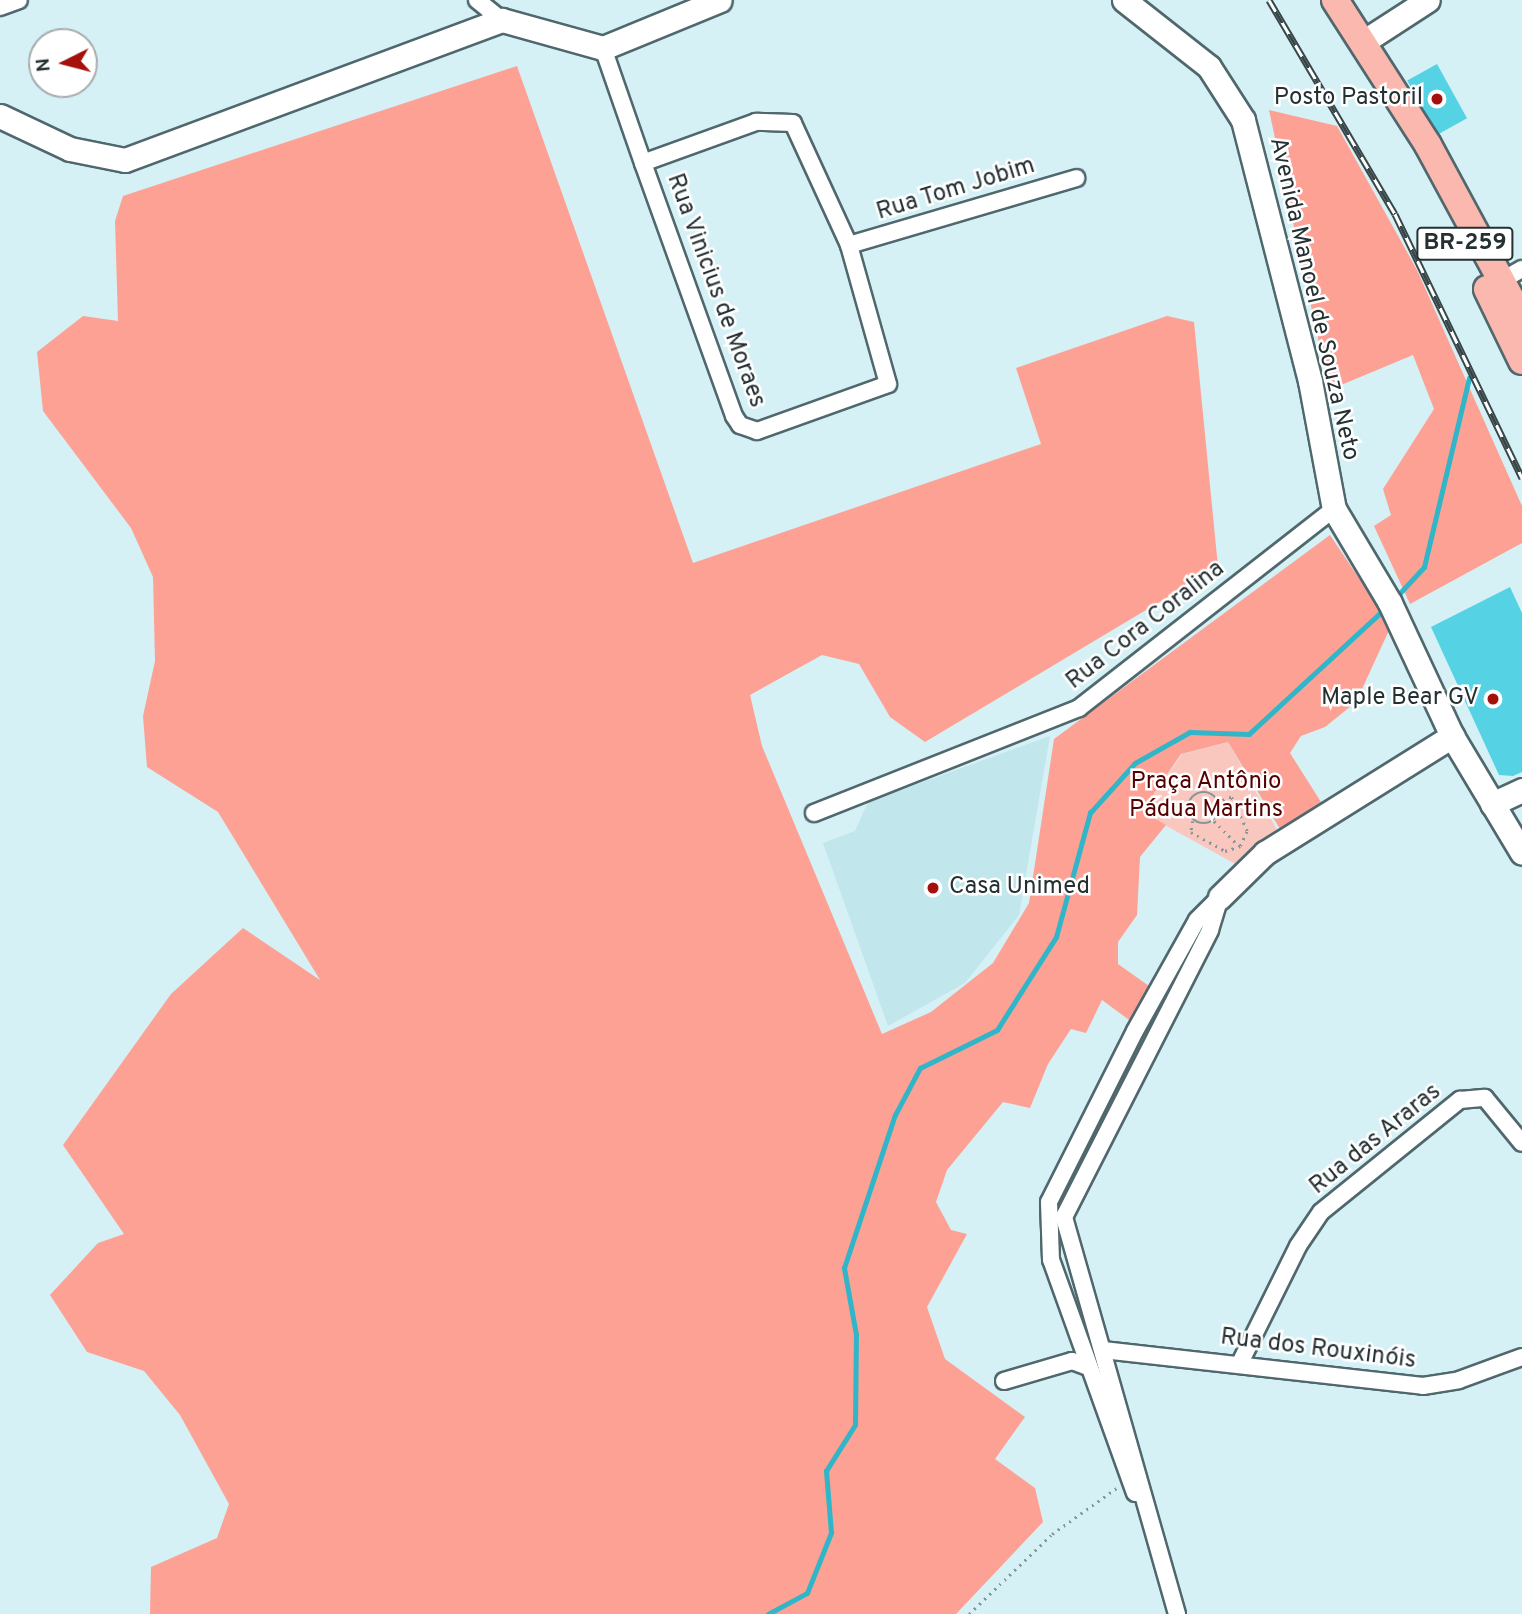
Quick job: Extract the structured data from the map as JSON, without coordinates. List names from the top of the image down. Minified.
{"streets":{"main road":["BR-259"],"street":["Rua Tom Jobim","Rua Vinicius de Moraes","Avenida Manoel de Souza Neto","Rua Cora Coralina","Rua das Araras","Rua dos Rouxinóis"]},"crossings":[["Rua Tom Jobim","Rua Vinicius de Moraes"],["Avenida Manoel de Souza Neto","Rua Cora Coralina"],["Rua das Araras","Rua dos Rouxinóis"]],"parks":["Praça Antônio Pádua Martins"],"places":["Posto Pastoril","Maple Bear GV","Casa Unimed"],"north":"left"}
